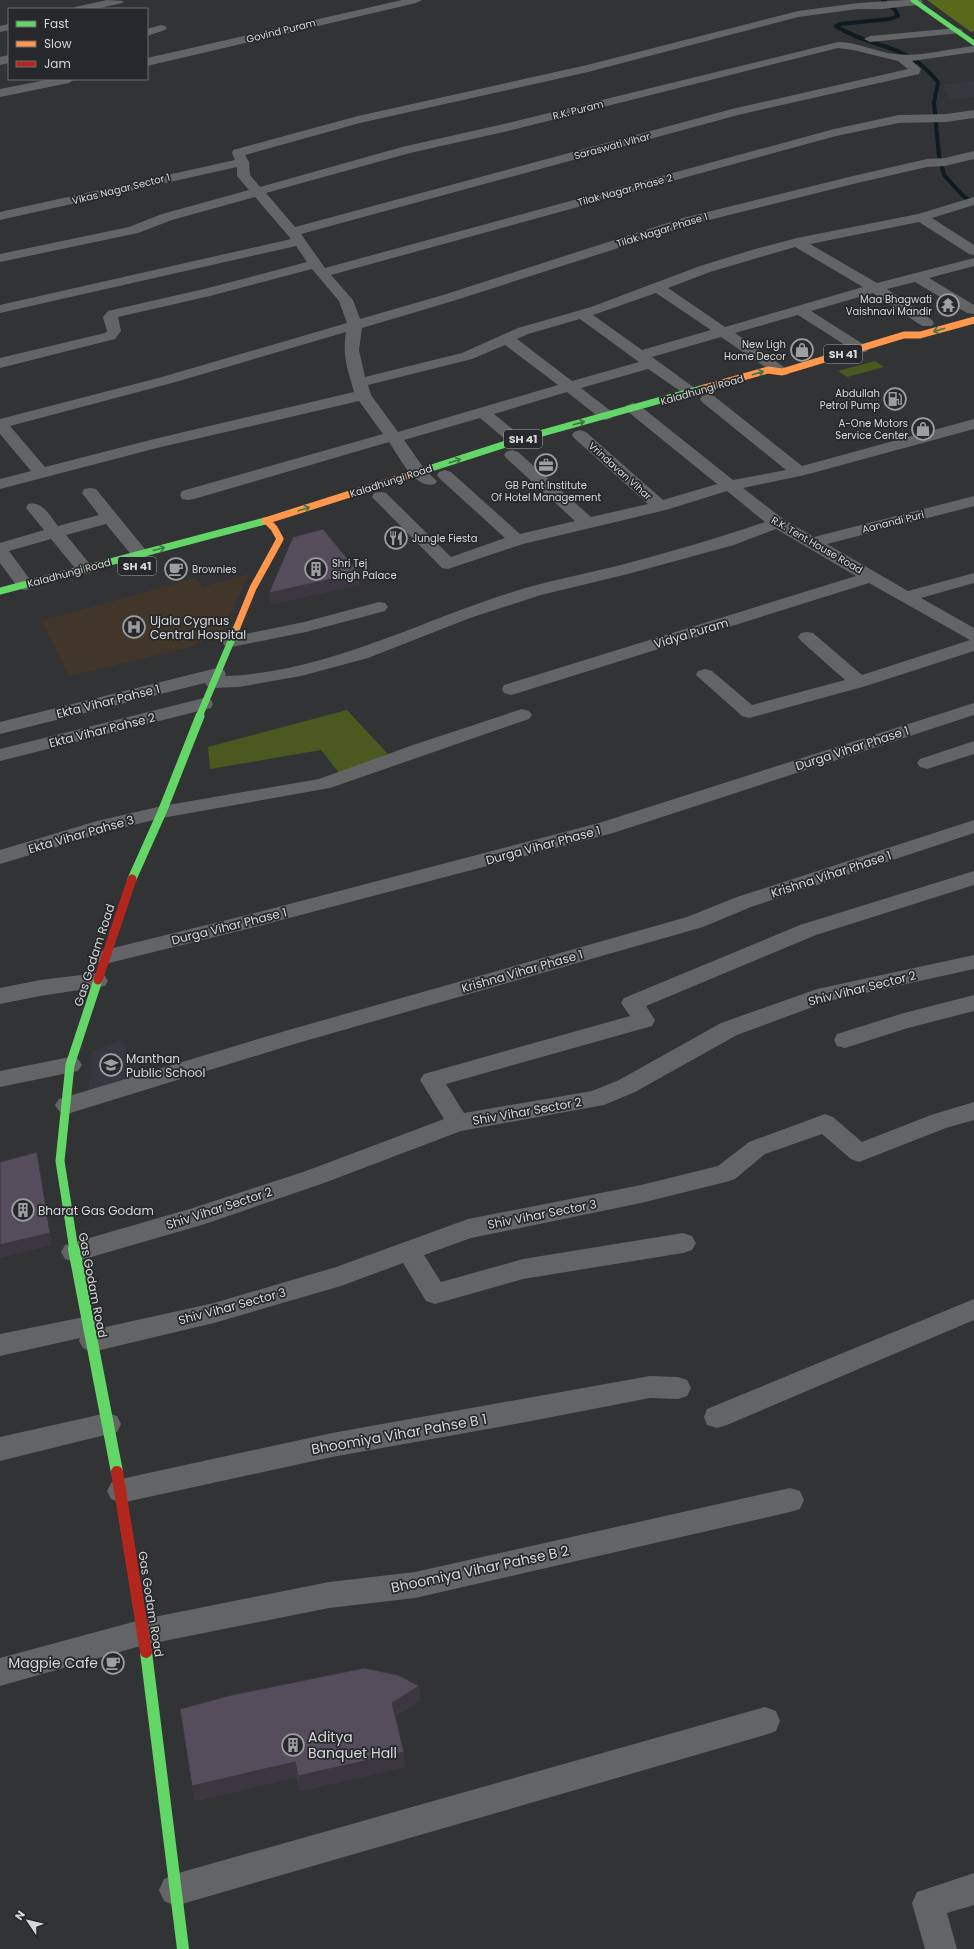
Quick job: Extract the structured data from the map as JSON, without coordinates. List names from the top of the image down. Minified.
{"streets":{"main road":["SH 41","Kaladhungi Road","Gas Godam Road"],"street":["Govind Puram","R.K. Puram","Saraswati Vihar","Vikas Nagar Sector 1","Tilak Nagar Phase 2","Tilak Nagar Phase 1","Vrindavan Vihar","Aanandi Puri","R.K. Tent House Road","Vidya Puram","Ekta Vihar Pahse 1","Ekta Vihar Pahse 2","Durga Vihar Phase 1","Ekta Vihar Pahse 3","Krishna Vihar Phase 1","Shiv Vihar Sector 2","Shiv Vihar Sector 3","Bhoomiya Vihar Pahse B 1","Bhoomiya Vihar Pahse B 2"]},"crossings":[["R.K. Puram","Saraswati Vihar"],["Kaladhungi Road","R.K. Tent House Road"],["Aanandi Puri","R.K. Tent House Road"],["R.K. Tent House Road","Vidya Puram"],["R.K. Tent House Road","Ekta Vihar Pahse 1"],["Ekta Vihar Pahse 1","Gas Godam Road"],["Ekta Vihar Pahse 2","Gas Godam Road"],["Durga Vihar Phase 1","Gas Godam Road"],["Ekta Vihar Pahse 3","Gas Godam Road"],["Krishna Vihar Phase 1","Gas Godam Road"],["Gas Godam Road","Shiv Vihar Sector 2"],["Gas Godam Road","Shiv Vihar Sector 3"],["Gas Godam Road","Bhoomiya Vihar Pahse B 1"],["Gas Godam Road","Bhoomiya Vihar Pahse B 2"]],"places":{"temple":["Maa Bhagwati Vaishnavi Mandir"],"shop":["New Ligh Home Decor","A-One Motors Service Center"],"fuel station":["Abdullah Petrol Pump"],"office":["GB Pant Institute Of Hotel Management"],"restaurant":["Jungle Fiesta"],"cafe":["Brownies","Magpie Cafe"],"building":["Shri Tej Singh Palace","Bharat Gas Godam","Aditya Banquet Hall"],"hospital":["Ujala Cygnus Central Hospital"],"school or university":["Manthan Public School"]},"legend":["Fast","Slow","Jam"],"north":"top left"}
